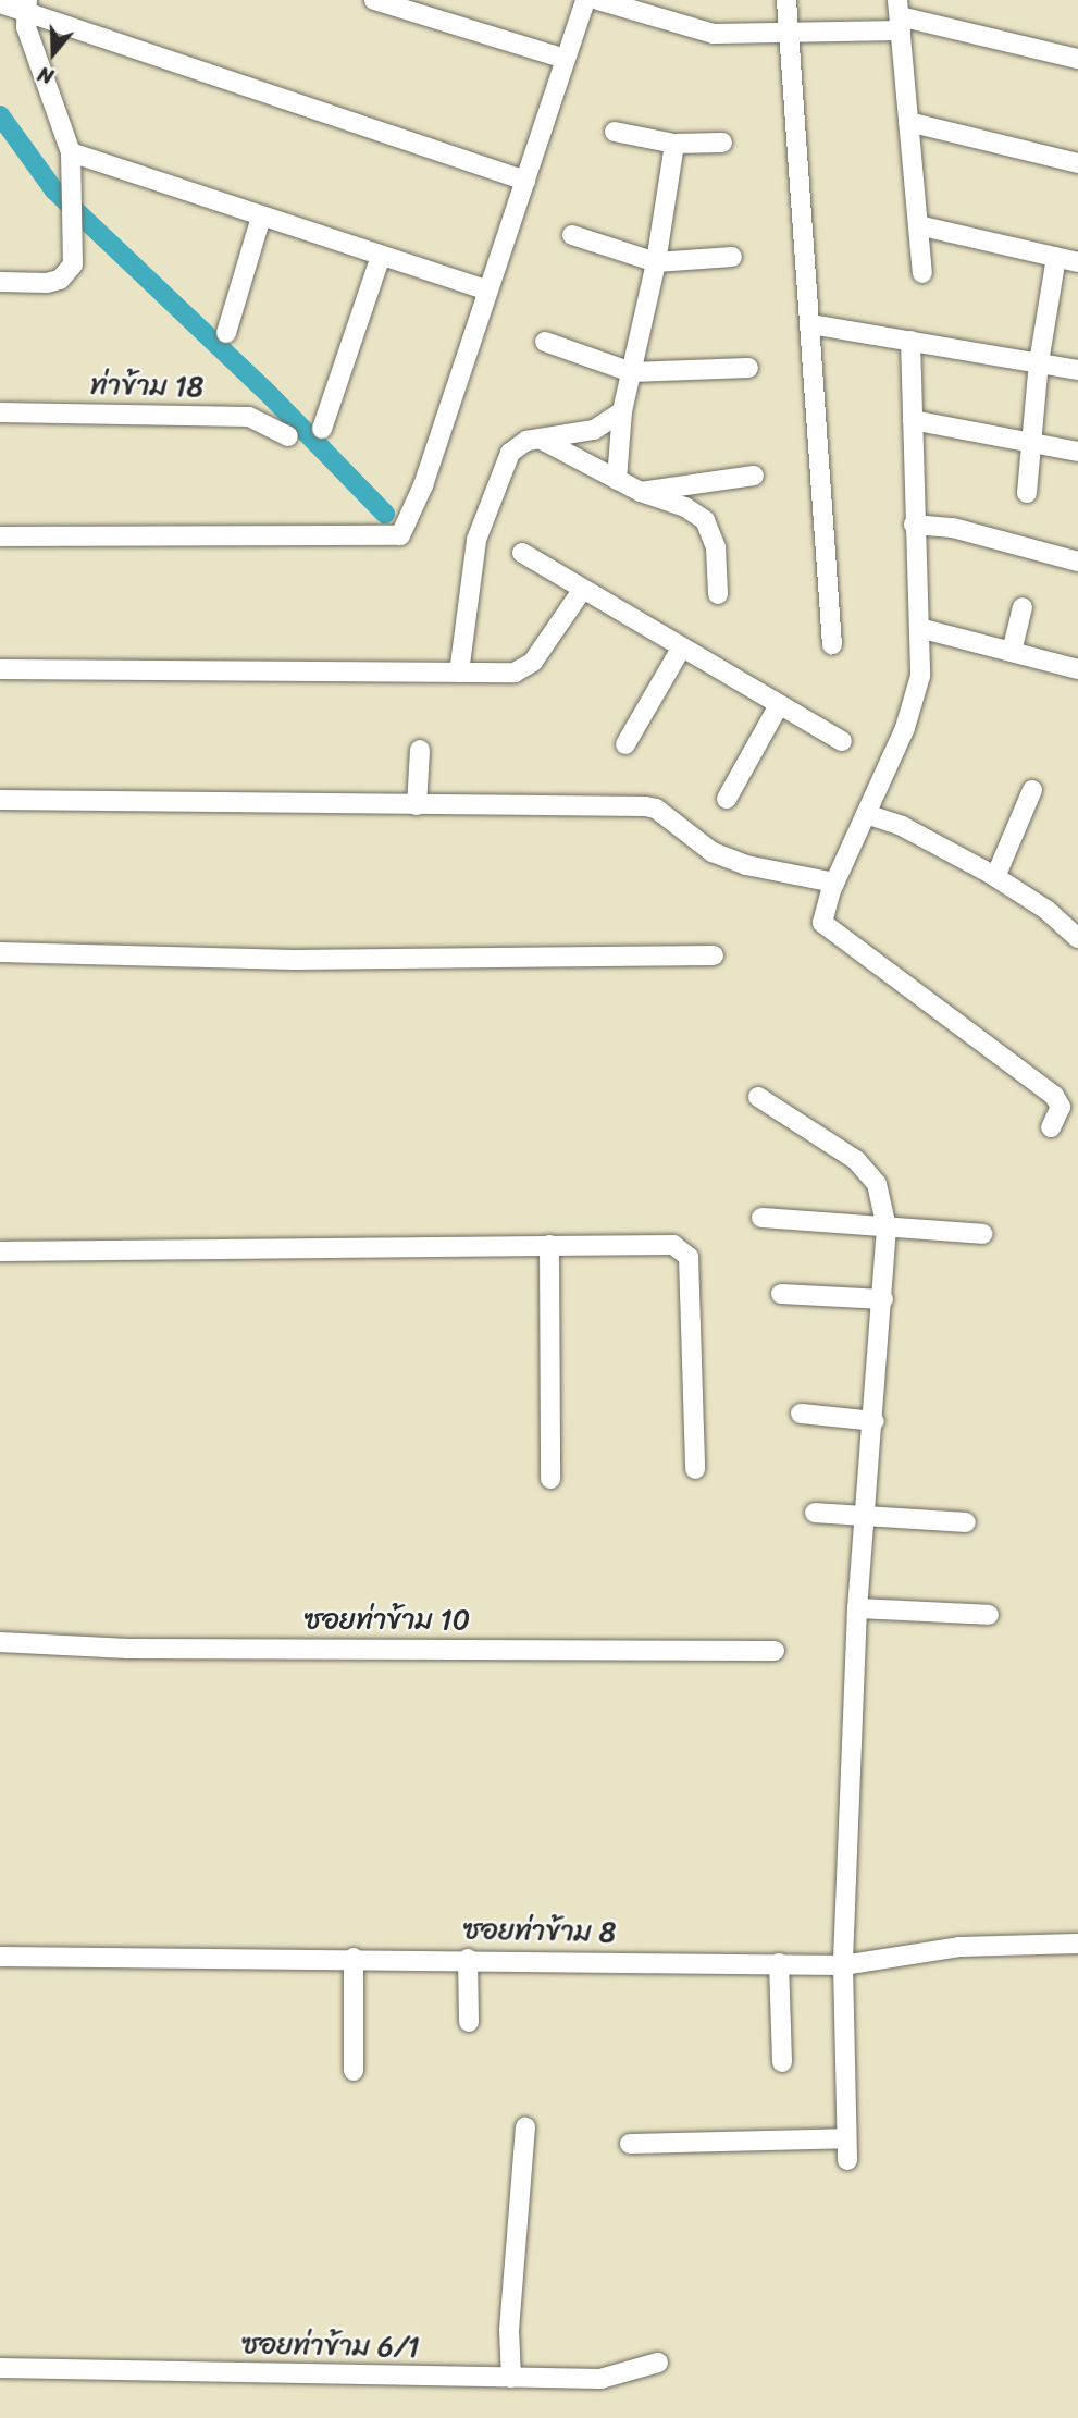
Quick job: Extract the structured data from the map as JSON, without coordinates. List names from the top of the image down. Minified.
{"streets":{"street":["ท่าข้าม 18","ซอยท่าข้าม 10","ซอยท่าข้าม 8","ซอยท่าข้าม 6/1"]},"north":"bottom"}
